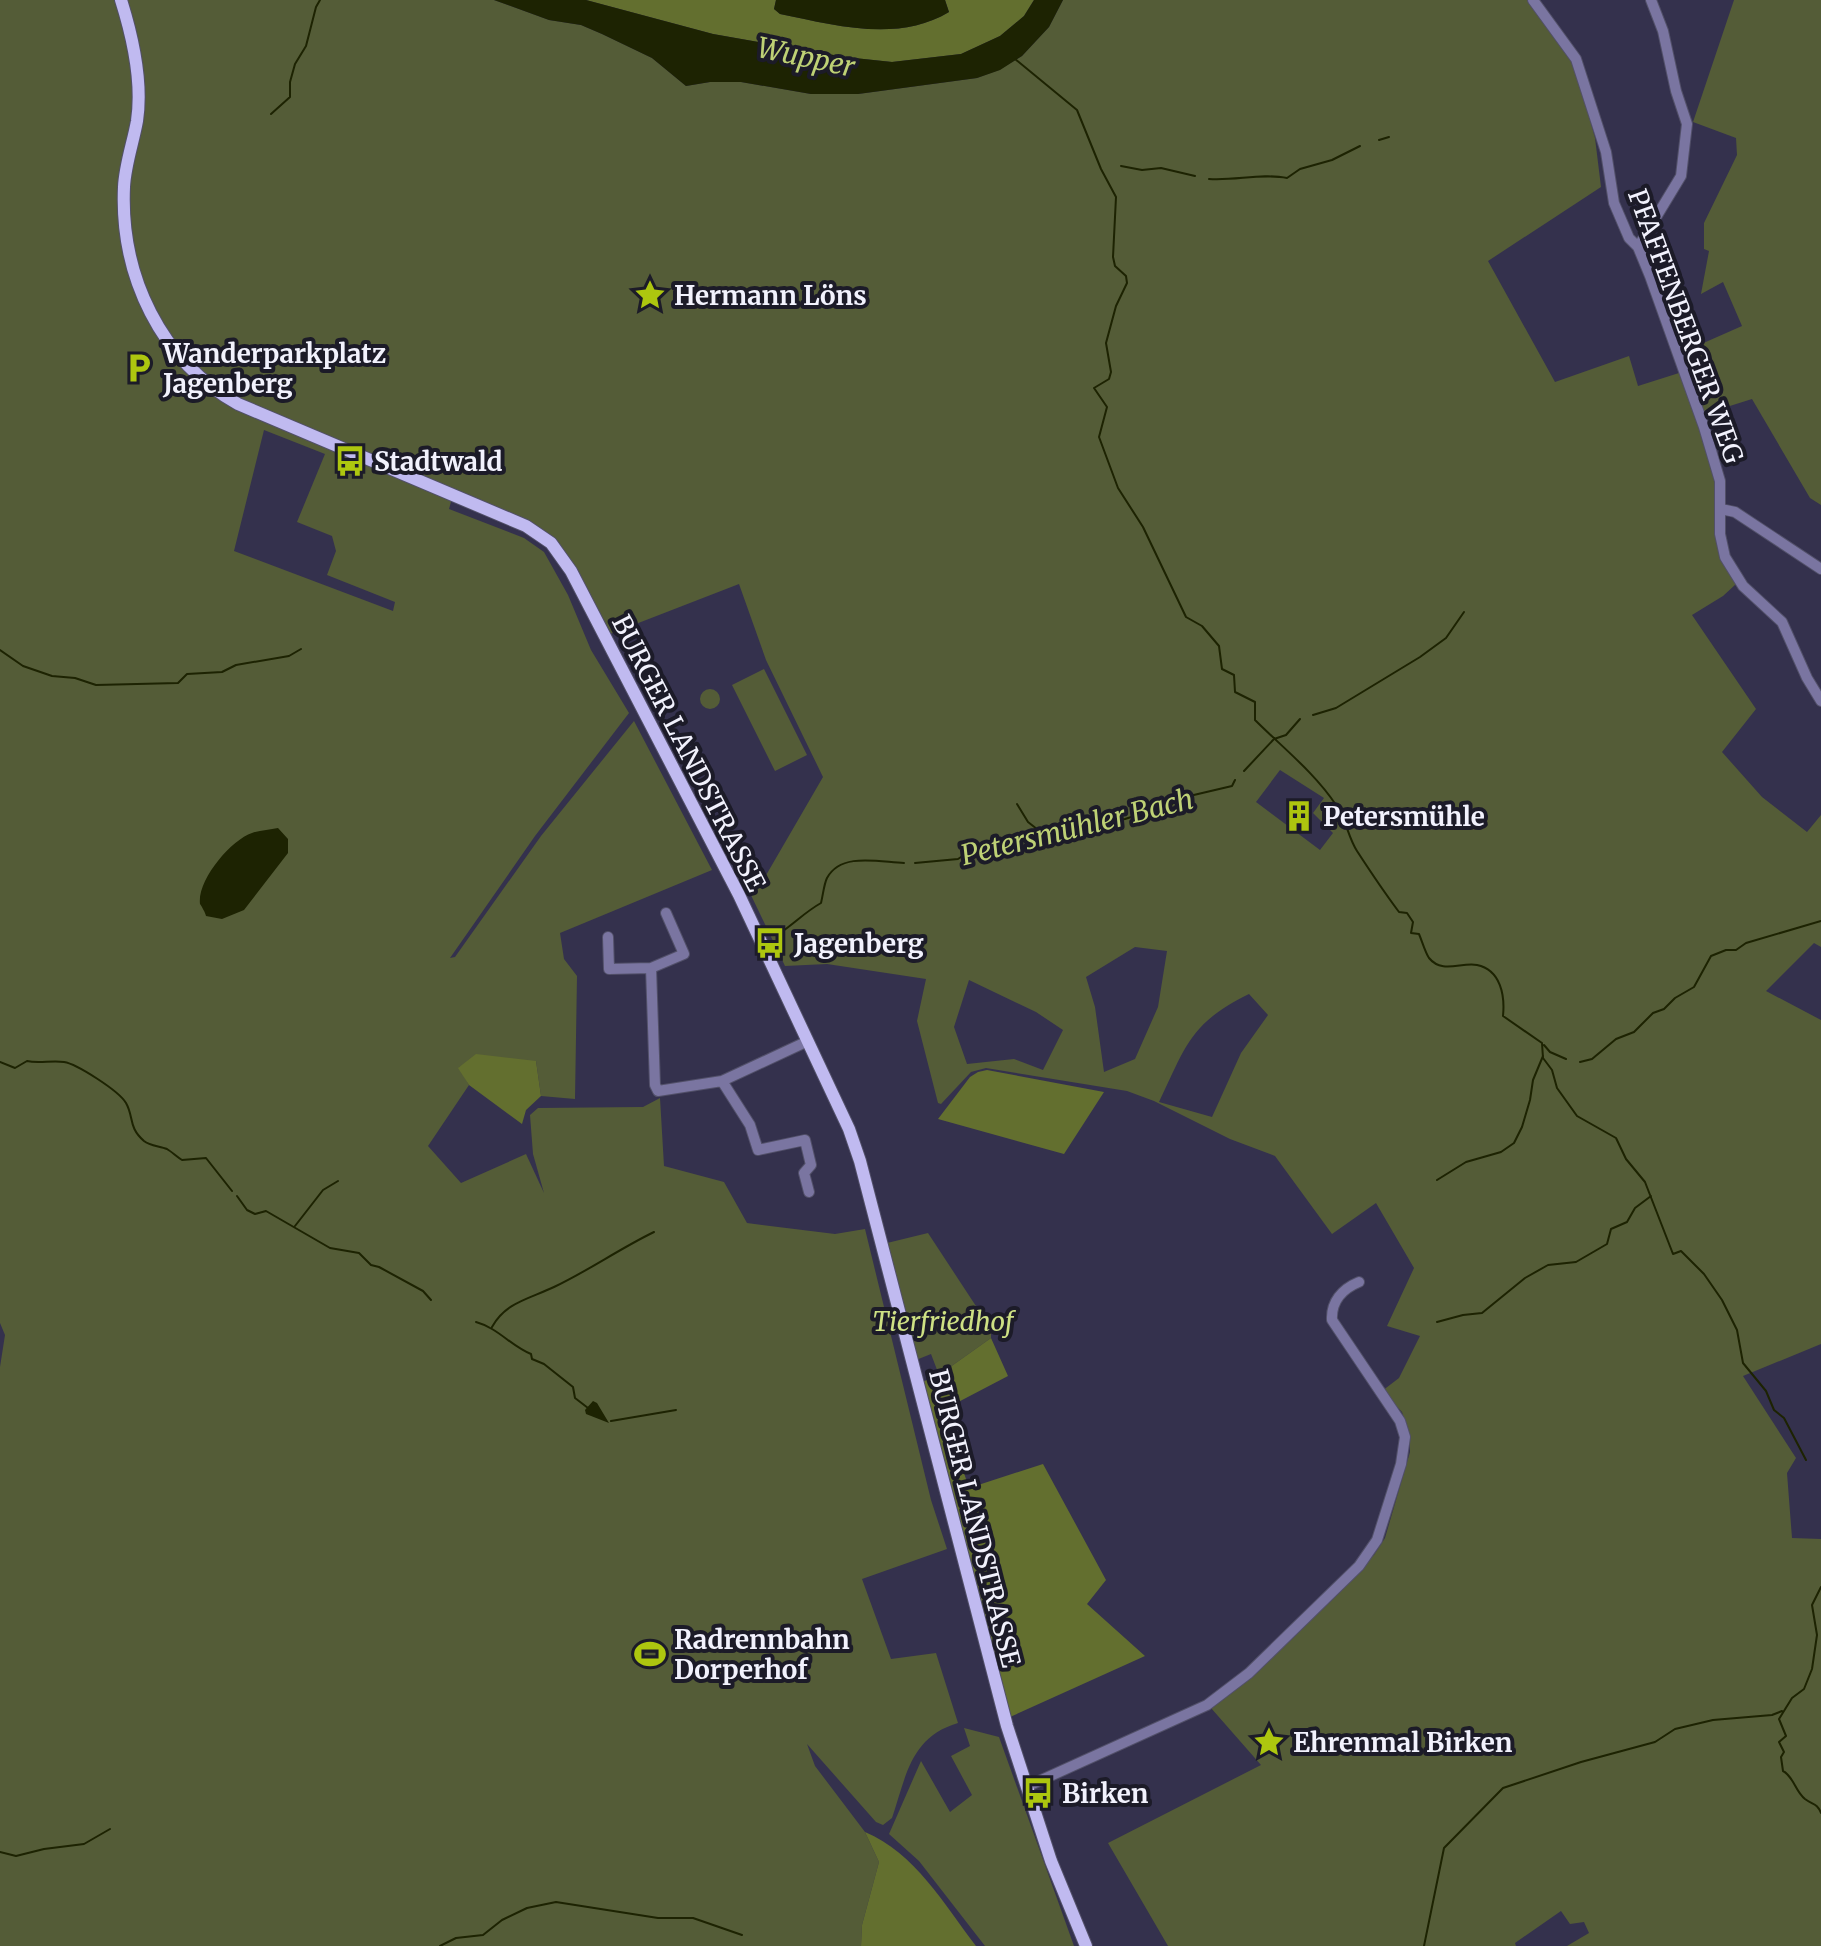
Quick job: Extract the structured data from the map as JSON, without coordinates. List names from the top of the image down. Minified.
{"streets":{"main road":["BURGER LANDSTRASSE"],"street":["PFAFFENBERGER WEG"]},"water":["Wupper","Petersmühler Bach"],"parks":["Tierfriedhof"],"places":{"place":["Hermann Löns","Ehrenmal Birken"],"parking":["Wanderparkplatz Jagenberg"],"bus stop":["Stadtwald","Jagenberg","Birken"],"building":["Petersmühle"],"sports":["Radrennbahn Dorperhof"]}}
